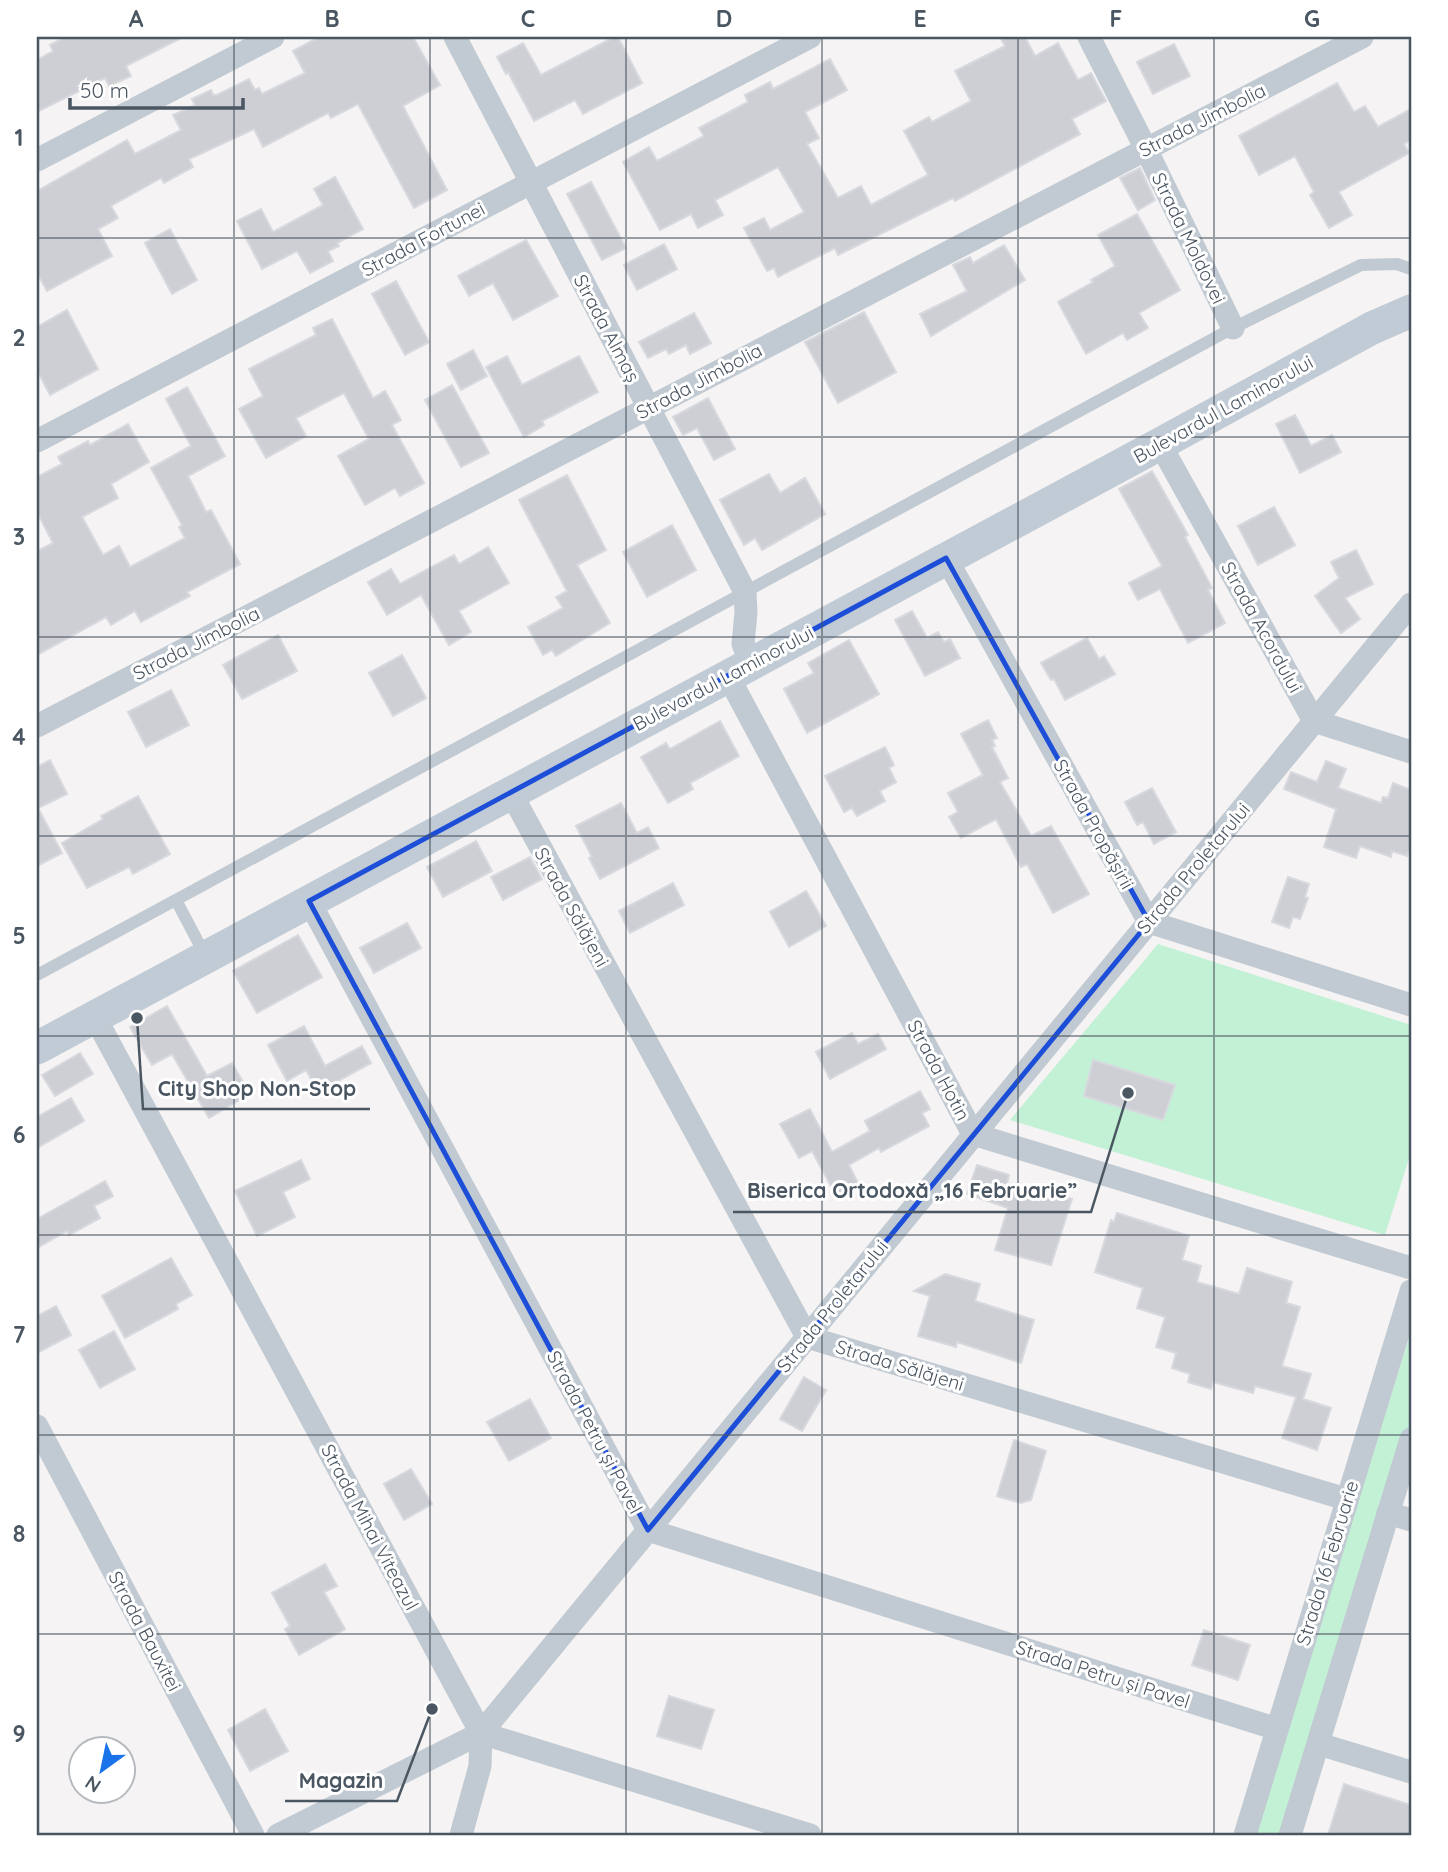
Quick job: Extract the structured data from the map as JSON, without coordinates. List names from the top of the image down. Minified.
{"streets":{"street":["Strada Jimbolia","Strada Moldovei","Strada Fortunei","Strada Almaș","Bulevardul Laminorului","Strada Acordului","Strada Propășirii","Strada Proletarului","Strada Sălăjeni","Strada Hotin","Strada Petru și Pavel","Strada Mihai Viteazul","Strada 16 Februarie","Strada Bauxitei"]},"crossings":[["Strada Jimbolia","Strada Moldovei"],["Strada Jimbolia","Strada Almaș"],["Strada Fortunei","Strada Almaș"],["Strada Almaș","Bulevardul Laminorului"],["Strada Almaș","Strada Hotin"],["Bulevardul Laminorului","Strada Acordului"],["Bulevardul Laminorului","Strada Propășirii"],["Bulevardul Laminorului","Strada Sălăjeni"],["Bulevardul Laminorului","Strada Hotin"],["Bulevardul Laminorului","Strada Petru și Pavel"],["Bulevardul Laminorului","Strada Mihai Viteazul"],["Strada Acordului","Strada Proletarului"],["Strada Propășirii","Strada Proletarului"],["Strada Proletarului","Strada Sălăjeni"],["Strada Proletarului","Strada Hotin"],["Strada Proletarului","Strada Petru și Pavel"],["Strada Proletarului","Strada Mihai Viteazul"],["Strada Sălăjeni","Strada 16 Februarie"],["Strada Petru și Pavel","Strada 16 Februarie"]],"places":["City Shop Non-Stop","Biserica Ortodoxă „16 Februarie”","Magazin"],"scale_bar":"50 m","north":"bottom left","grid":{"columns":["A","B","C","D","E","F","G"],"rows":["1","2","3","4","5","6","7","8","9"]}}
